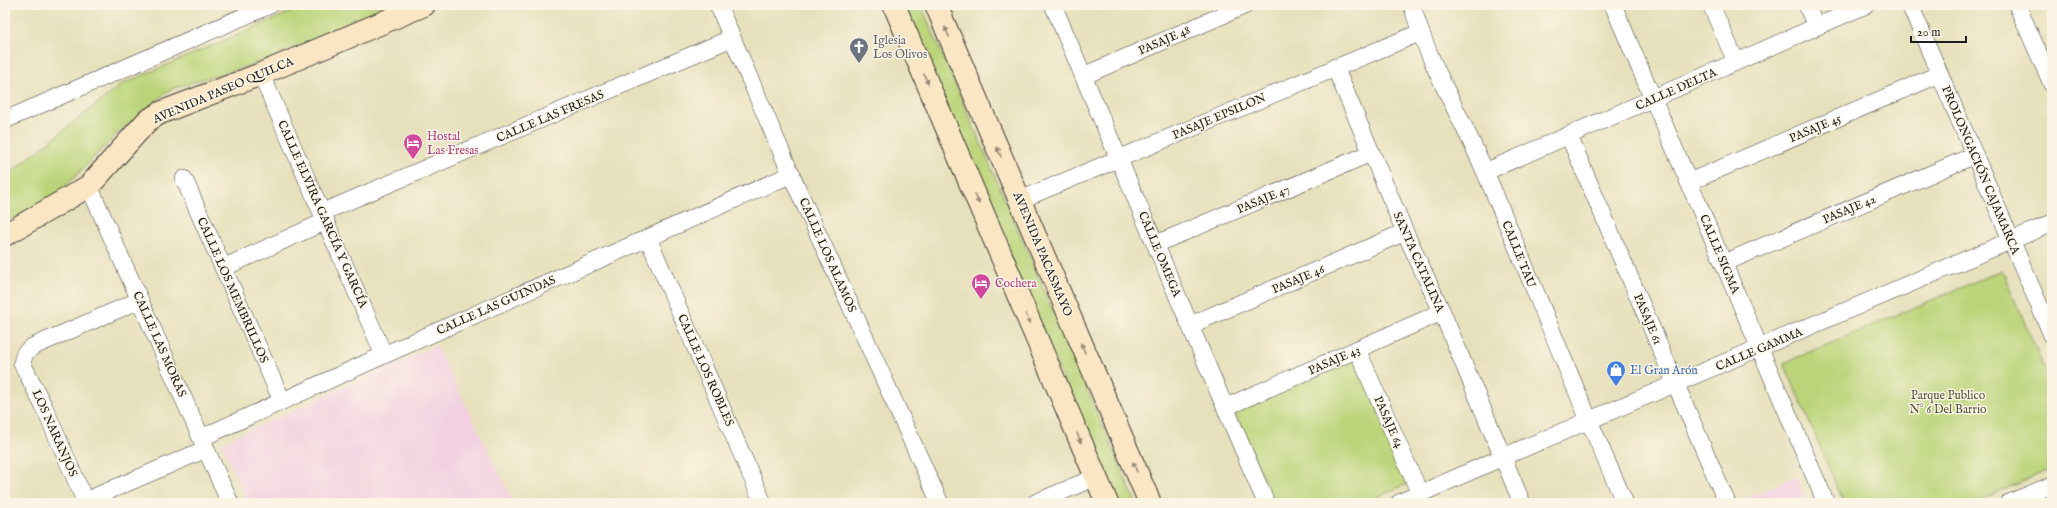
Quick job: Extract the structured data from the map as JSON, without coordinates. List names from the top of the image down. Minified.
{"streets":{"main road":["AVENIDA PASEO QUILCA","AVENIDA PACASMAYO"],"street":["PASAJE 48","CALLE DELTA","CALLE LAS FRESAS","PASAJE EPSILON","PASAJE 45","PROLONGACIÓN CAJAMARCA","PASAJE 47","PASAJE 42","CALLE ELVIRA GARCÍA Y GARCÍA","CALLE OMEGA","CALLE TAU","CALLE SIGMA","CALLE LOS ALAMOS","SANTA CATALINA","PASAJE 46","CALLE LOS MEMBRILLOS","CALLE LAS GUINDAS","PASAJE 61","CALLE LAS MORAS","CALLE GAMMA","PASAJE 43","CALLE LOS ROBLES","PASAJE 64","LOS NARANJOS"]},"crossings":[["PASAJE 48","CALLE OMEGA"],["CALLE DELTA","CALLE TAU"],["CALLE DELTA","CALLE SIGMA"],["CALLE DELTA","PASAJE 61"],["AVENIDA PASEO QUILCA","CALLE ELVIRA GARCÍA Y GARCÍA"],["AVENIDA PASEO QUILCA","CALLE LAS MORAS"],["CALLE LAS FRESAS","CALLE ELVIRA GARCÍA Y GARCÍA"],["CALLE LAS FRESAS","CALLE LOS ALAMOS"],["CALLE LAS FRESAS","CALLE LOS MEMBRILLOS"],["PASAJE EPSILON","AVENIDA PACASMAYO"],["PASAJE EPSILON","CALLE OMEGA"],["PASAJE EPSILON","CALLE TAU"],["PASAJE EPSILON","SANTA CATALINA"],["PASAJE 45","PROLONGACIÓN CAJAMARCA"],["PASAJE 45","CALLE SIGMA"],["PROLONGACIÓN CAJAMARCA","PASAJE 42"],["PROLONGACIÓN CAJAMARCA","CALLE GAMMA"],["PASAJE 47","CALLE OMEGA"],["PASAJE 47","SANTA CATALINA"],["PASAJE 42","CALLE SIGMA"],["CALLE ELVIRA GARCÍA Y GARCÍA","CALLE LAS GUINDAS"],["CALLE OMEGA","PASAJE 46"],["CALLE OMEGA","PASAJE 43"],["CALLE TAU","CALLE GAMMA"],["CALLE SIGMA","CALLE GAMMA"],["CALLE LOS ALAMOS","CALLE LAS GUINDAS"],["SANTA CATALINA","PASAJE 46"],["SANTA CATALINA","CALLE GAMMA"],["SANTA CATALINA","PASAJE 43"],["CALLE LOS MEMBRILLOS","CALLE LAS GUINDAS"],["CALLE LAS GUINDAS","CALLE LAS MORAS"],["CALLE LAS GUINDAS","CALLE LOS ROBLES"],["CALLE LAS GUINDAS","LOS NARANJOS"],["PASAJE 61","CALLE GAMMA"],["CALLE LAS MORAS","LOS NARANJOS"],["CALLE GAMMA","PASAJE 64"],["PASAJE 43","PASAJE 64"]],"parks":["Parque Publico N° 6 Del Barrio"],"places":{"church":["Iglesia Los Olivos"],"hotel":["Hostal Las Fresas","Cochera"],"shop":["El Gran Arón"]},"scale_bar":"20 m"}
